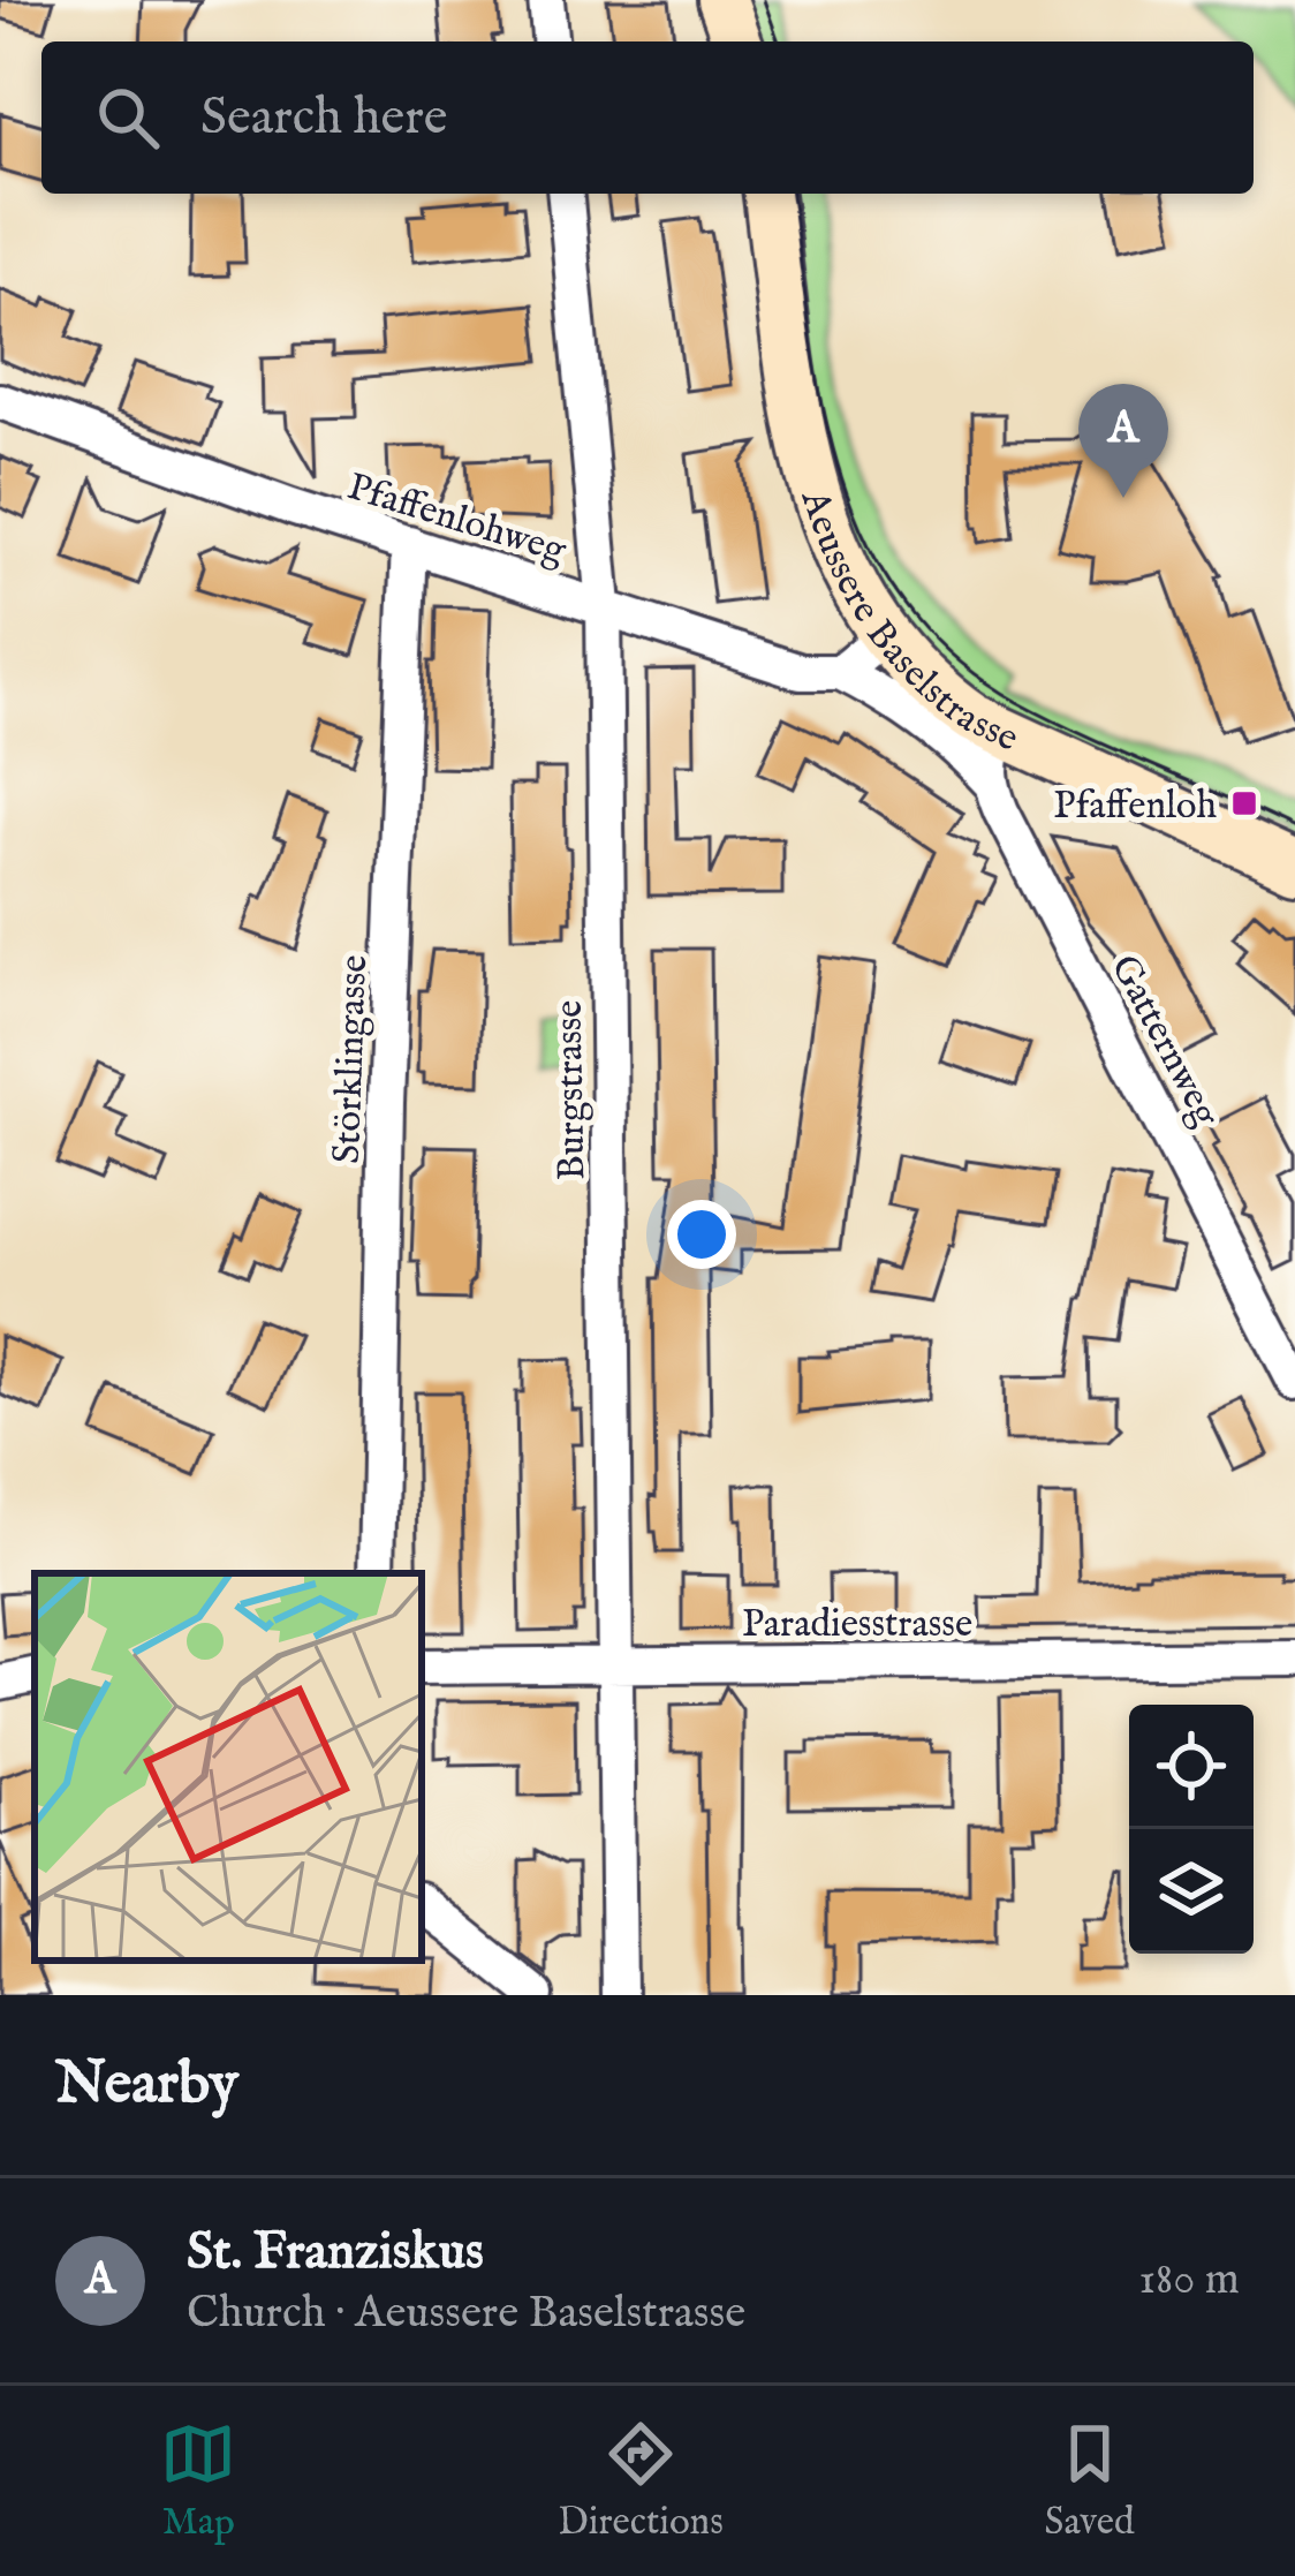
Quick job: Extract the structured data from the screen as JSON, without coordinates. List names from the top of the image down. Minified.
{"streets":{"main road":["Aeussere Baselstrasse"],"street":["Pfaffenlohweg","Gatternweg","Störklingasse","Burgstrasse","Paradiesstrasse"]},"crossings":[["Pfaffenlohweg","Gatternweg"],["Pfaffenlohweg","Störklingasse"],["Pfaffenlohweg","Burgstrasse"],["Burgstrasse","Paradiesstrasse"]],"places":{"transit":["Pfaffenloh"]},"page":{"search":"Search here","pins":"A","heading":"Nearby","list":[{"mark":"A","name":"St. Franziskus","note":"Church · Aeussere Baselstrasse","value":"180 m"}],"nav":["Map","Directions","Saved"]}}
